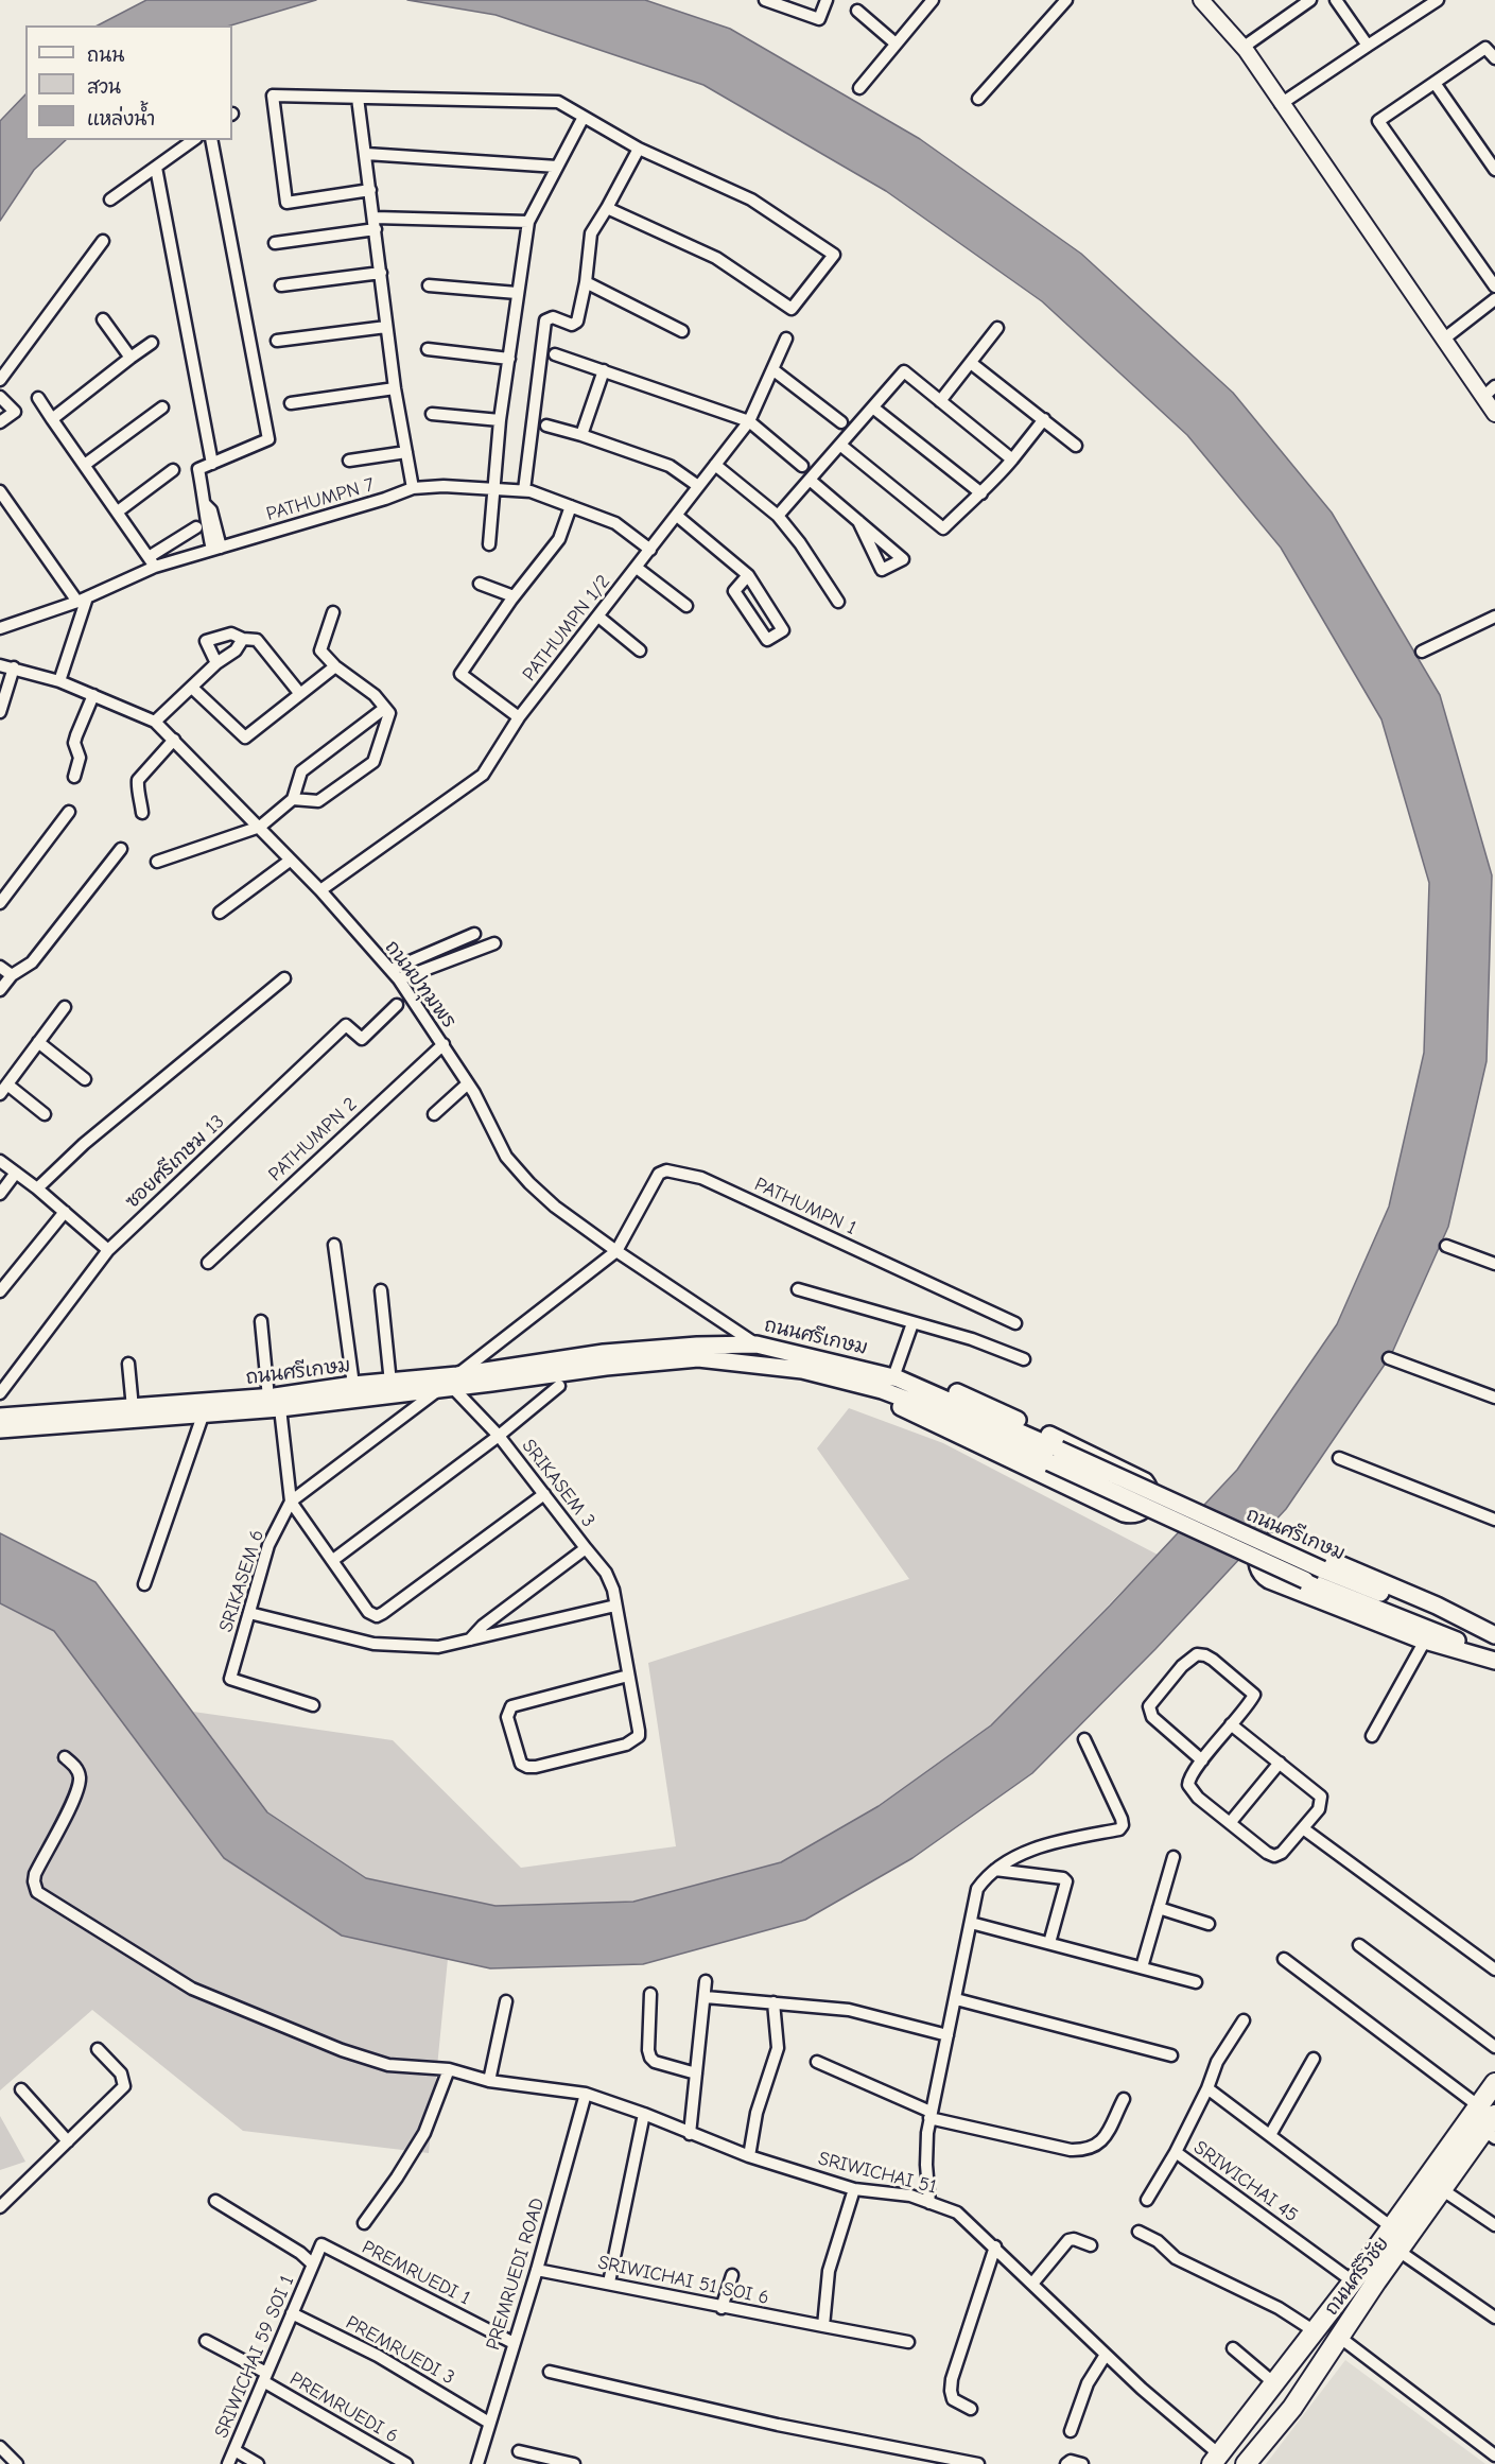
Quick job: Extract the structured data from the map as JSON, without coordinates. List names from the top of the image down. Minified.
{"streets":{"main road":["ถนนศรีเกษม","ถนนศรีวิชัย"],"street":["PATHUMPN 7","PATHUMPN 1/2","ถนนปทุมพร","PATHUMPN 2","ซอยศรีเกษม 13","PATHUMPN 1","SRIKASEM 3","SRIKASEM 6","SRIWICHAI 51","SRIWICHAI 45","PREMRUEDI 1","PREMRUEDI ROAD","SRIWICHAI 51 SOI 6","PREMRUEDI 3","SRIWICHAI 59 SOI 1","PREMRUEDI 6"]},"crossings":[["PATHUMPN 7","PATHUMPN 1/2"],["PATHUMPN 1/2","ถนนปทุมพร"],["ถนนปทุมพร","PATHUMPN 2"],["ถนนปทุมพร","PATHUMPN 1"],["ถนนปทุมพร","ถนนศรีเกษม"],["ถนนศรีเกษม","SRIKASEM 3"],["SRIWICHAI 51","PREMRUEDI ROAD"],["SRIWICHAI 51","ถนนศรีวิชัย"],["SRIWICHAI 45","ถนนศรีวิชัย"],["PREMRUEDI 1","PREMRUEDI ROAD"],["PREMRUEDI 1","SRIWICHAI 59 SOI 1"],["PREMRUEDI ROAD","SRIWICHAI 51 SOI 6"],["PREMRUEDI ROAD","PREMRUEDI 3"],["PREMRUEDI 3","SRIWICHAI 59 SOI 1"],["SRIWICHAI 59 SOI 1","PREMRUEDI 6"]],"legend":["ถนน","สวน","แหล่งน้ำ"]}
